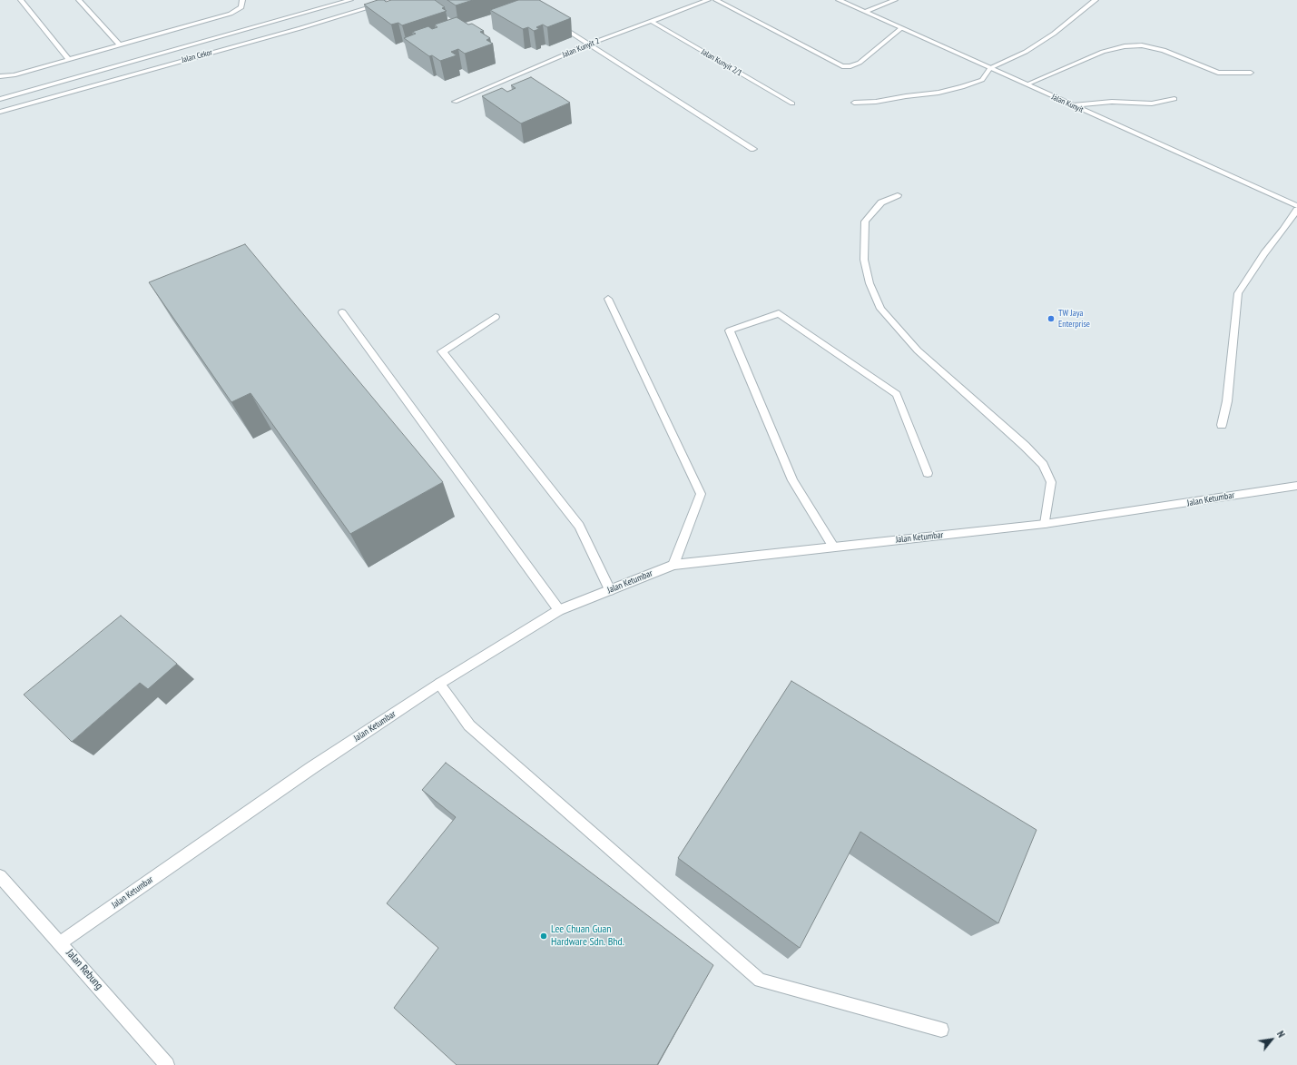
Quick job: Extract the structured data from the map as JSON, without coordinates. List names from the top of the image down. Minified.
{"streets":{"street":["Jalan Kunyit 2","Jalan Cekor","Jalan Kunyit 2/1","Jalan Kunyit","Jalan Ketumbar","Jalan Rebung"]},"crossings":[["Jalan Kunyit 2","Jalan Kunyit 2/1"],["Jalan Ketumbar","Jalan Rebung"]],"places":["TW Jaya Enterprise","Lee Chuan Guan Hardware Sdn. Bhd."],"north":"top right"}
